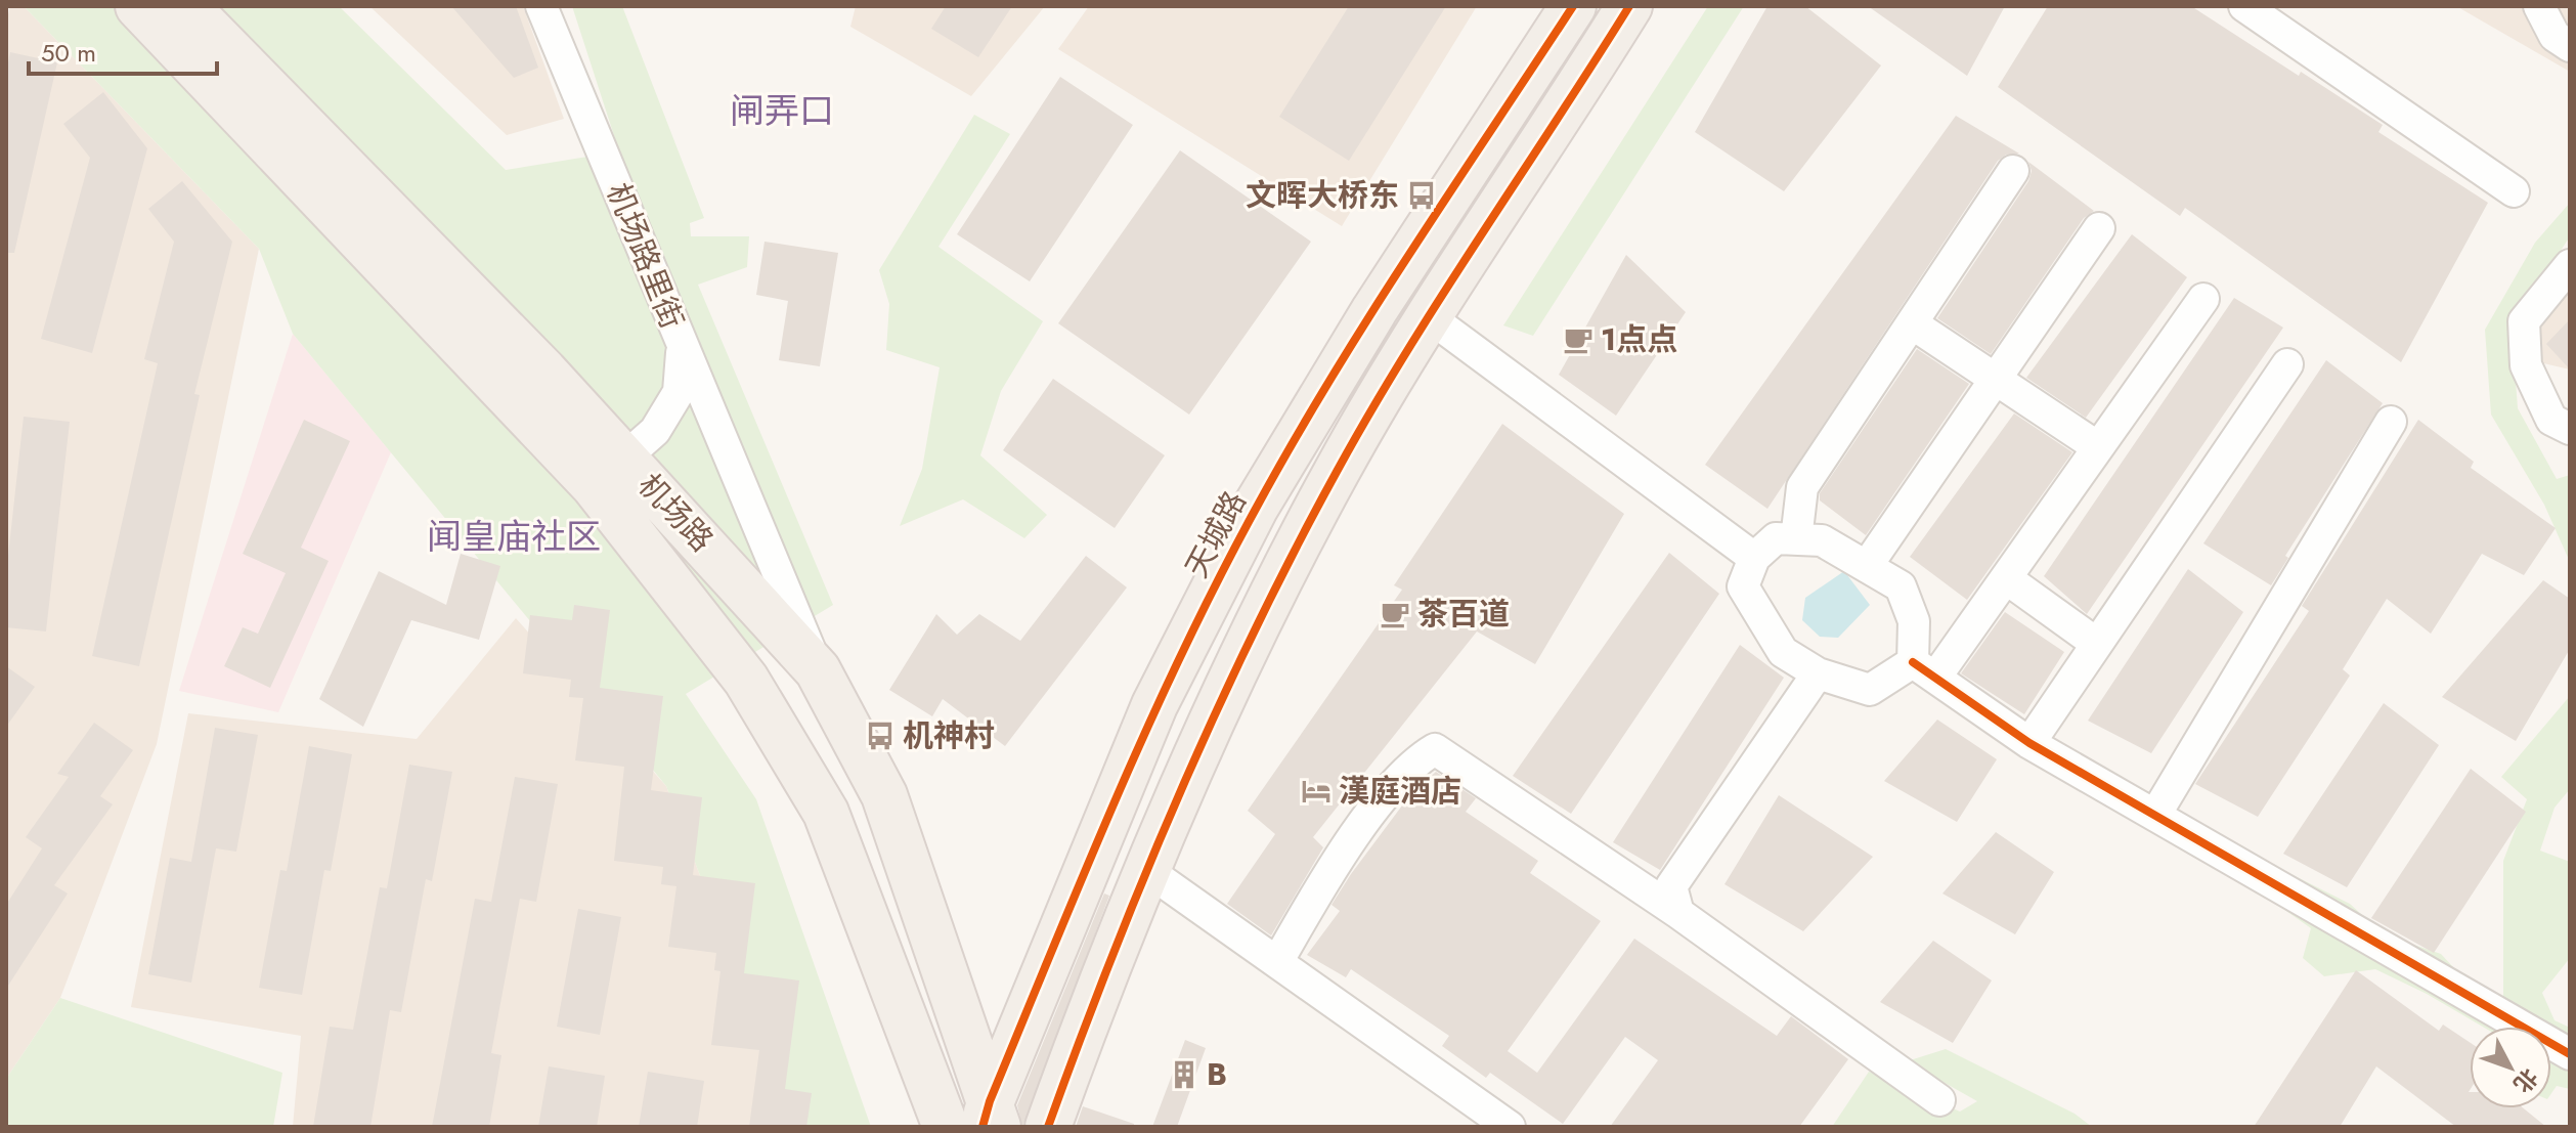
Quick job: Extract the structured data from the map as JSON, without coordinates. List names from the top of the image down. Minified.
{"streets":{"main road":["机场路","天城路"],"street":["机场路里街"]},"crossings":[["机场路里街","机场路"],["机场路","天城路"]],"districts":["闸弄口","闻皇庙社区"],"places":{"bus stop":["文晖大桥东","机神村"],"cafe":["1点点","茶百道"],"hotel":["漢庭酒店"],"building":["B"]},"scale_bar":"50 m","north":"bottom right"}
